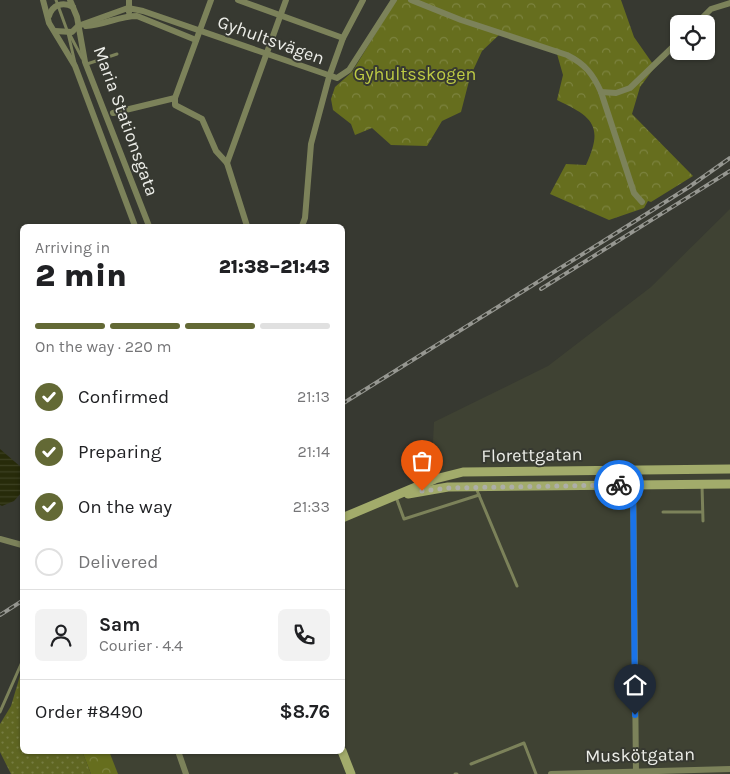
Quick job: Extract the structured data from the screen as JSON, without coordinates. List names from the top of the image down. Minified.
{"streets":{"street":["Gyhultsvägen","Maria Stationsgata","Florettgatan","Muskötgatan"]},"parks":["Gyhultsskogen"],"page":{"heading":["2 min","Arriving in","21:38–21:43"],"panel":["Sam","Courier · 4.4","Order #8490","$8.76"],"bar":"On the way · 220 m","list":[["Confirmed","21:13"],["Preparing","21:14"],["On the way","21:33"],"Delivered"]}}
